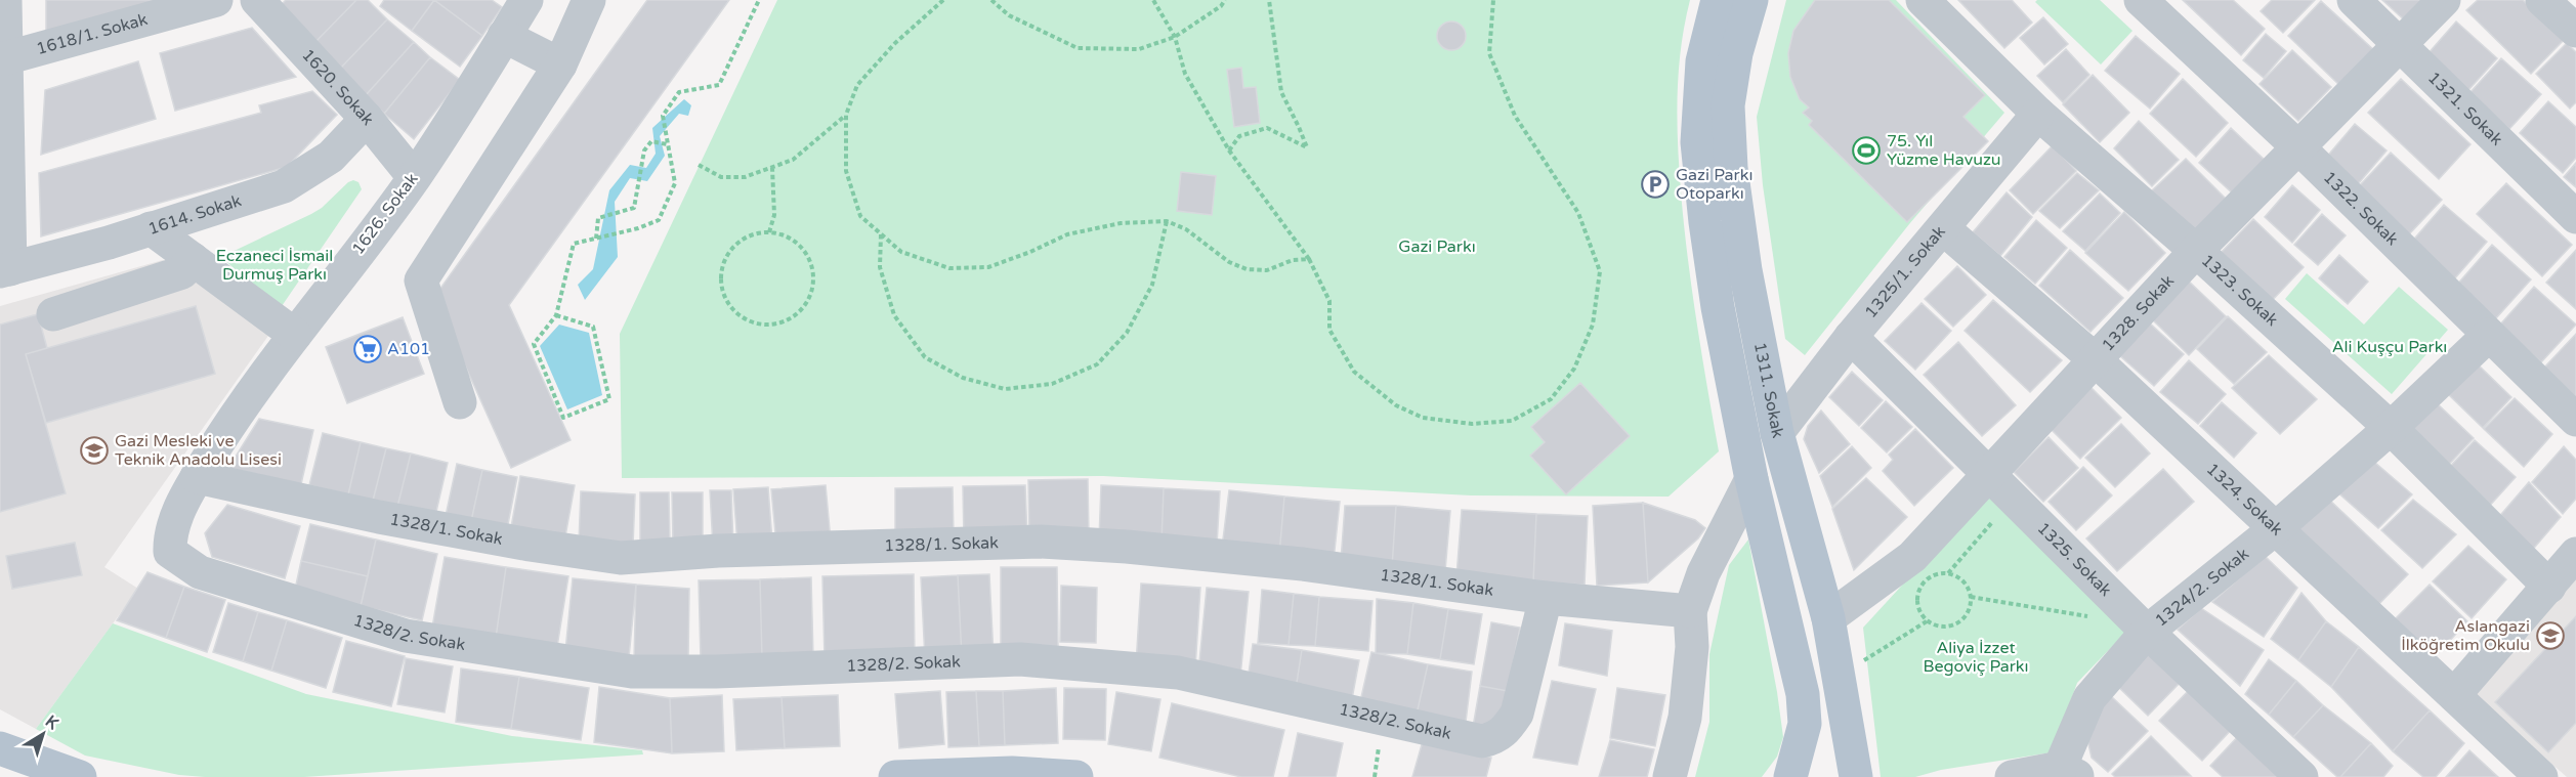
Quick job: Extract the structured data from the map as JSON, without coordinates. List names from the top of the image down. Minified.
{"streets":{"main road":["1311. Sokak"],"street":["1618/1. Sokak","1620. Sokak","1321. Sokak","1322. Sokak","1626. Sokak","1614. Sokak","1325/1. Sokak","1323. Sokak","1328. Sokak","1324. Sokak","1328/1. Sokak","1325. Sokak","1324/2. Sokak","1328/2. Sokak"]},"crossings":[["1620. Sokak","1626. Sokak"],["1620. Sokak","1614. Sokak"],["1321. Sokak","1328. Sokak"],["1322. Sokak","1328. Sokak"],["1322. Sokak","1324/2. Sokak"],["1626. Sokak","1328/1. Sokak"],["1626. Sokak","1328/2. Sokak"],["1325/1. Sokak","1323. Sokak"],["1325/1. Sokak","1311. Sokak"],["1325/1. Sokak","1324. Sokak"],["1325/1. Sokak","1325. Sokak"],["1323. Sokak","1328. Sokak"],["1323. Sokak","1324/2. Sokak"],["1328. Sokak","1311. Sokak"],["1328. Sokak","1324. Sokak"],["1328. Sokak","1325. Sokak"],["1324. Sokak","1324/2. Sokak"],["1328/1. Sokak","1328/2. Sokak"],["1325. Sokak","1324/2. Sokak"]],"parks":["Gazi Parkı","Eczaneci İsmail Durmuş Parkı","Ali Kuşçu Parkı","Aliya İzzet Begoviç Parkı"],"places":{"sports":["75. Yıl Yüzme Havuzu"],"parking":["Gazi Parkı Otoparkı"],"supermarket":["A101"],"school or university":["Gazi Mesleki ve Teknik Anadolu Lisesi","Aslangazi İlköğretim Okulu"]},"north":"top right"}
